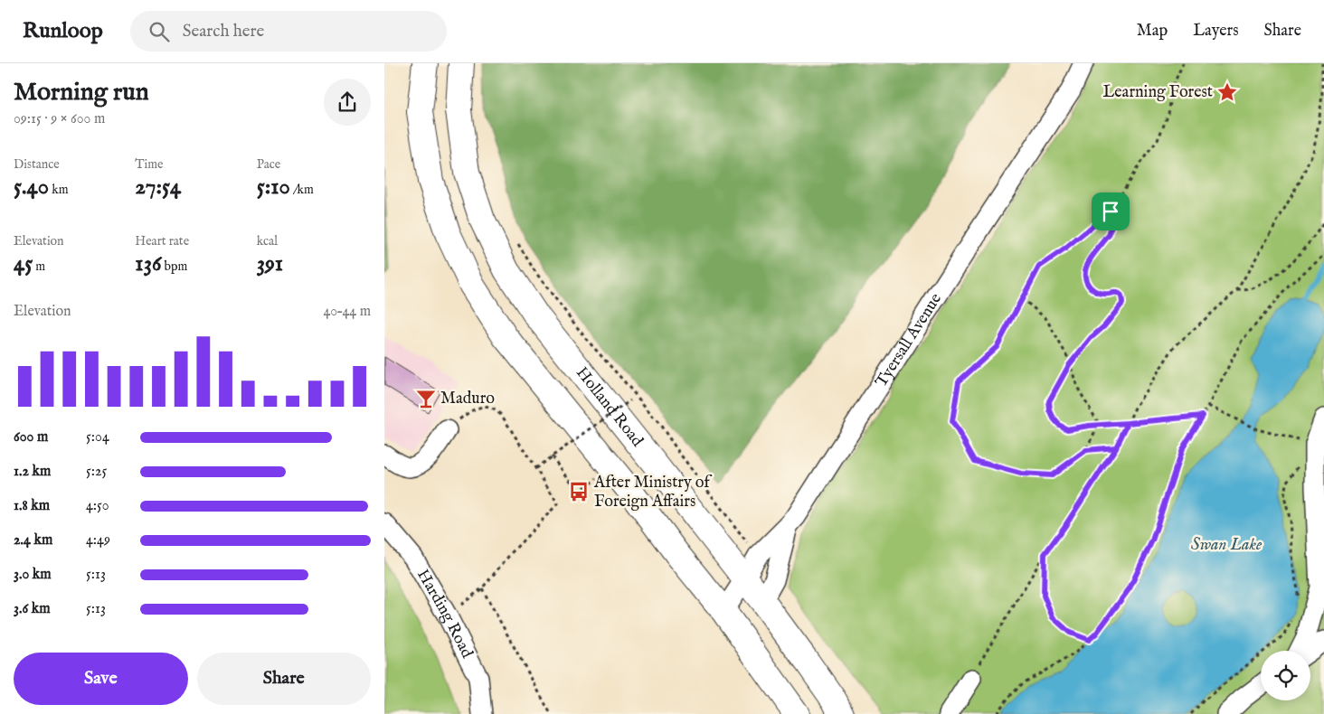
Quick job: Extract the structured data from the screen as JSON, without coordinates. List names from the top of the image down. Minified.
{"streets":{"main road":["Holland Road"],"street":["Tyersall Avenue","Harding Road"]},"crossings":[["Tyersall Avenue","Holland Road"]],"water":["Swan Lake"],"places":{"place":["Learning Forest"],"bar":["Maduro"],"bus stop":["After Ministry of Foreign Affairs"]},"page":{"header":"Runloop","search":"Search here","nav":["Map","Layers","Share"],"heading":["Morning run","09:15 · 9 × 600 m"],"stats":[["Distance","5.40 km"],["Time","27:54"],["Pace","5:10 /km"],["Elevation","45 m"],["Heart rate","136 bpm"],["kcal","391"]],"chart":["Elevation","40–44 m"],"list":[{"name":"600 m","note":"5:04"},{"name":"1.2 km","note":"5:25"},{"name":"1.8 km","note":"4:50"},{"name":"2.4 km","note":"4:49"},{"name":"3.0 km","note":"5:13"},{"name":"3.6 km","note":"5:13"}],"buttons":["Save","Share"]}}
